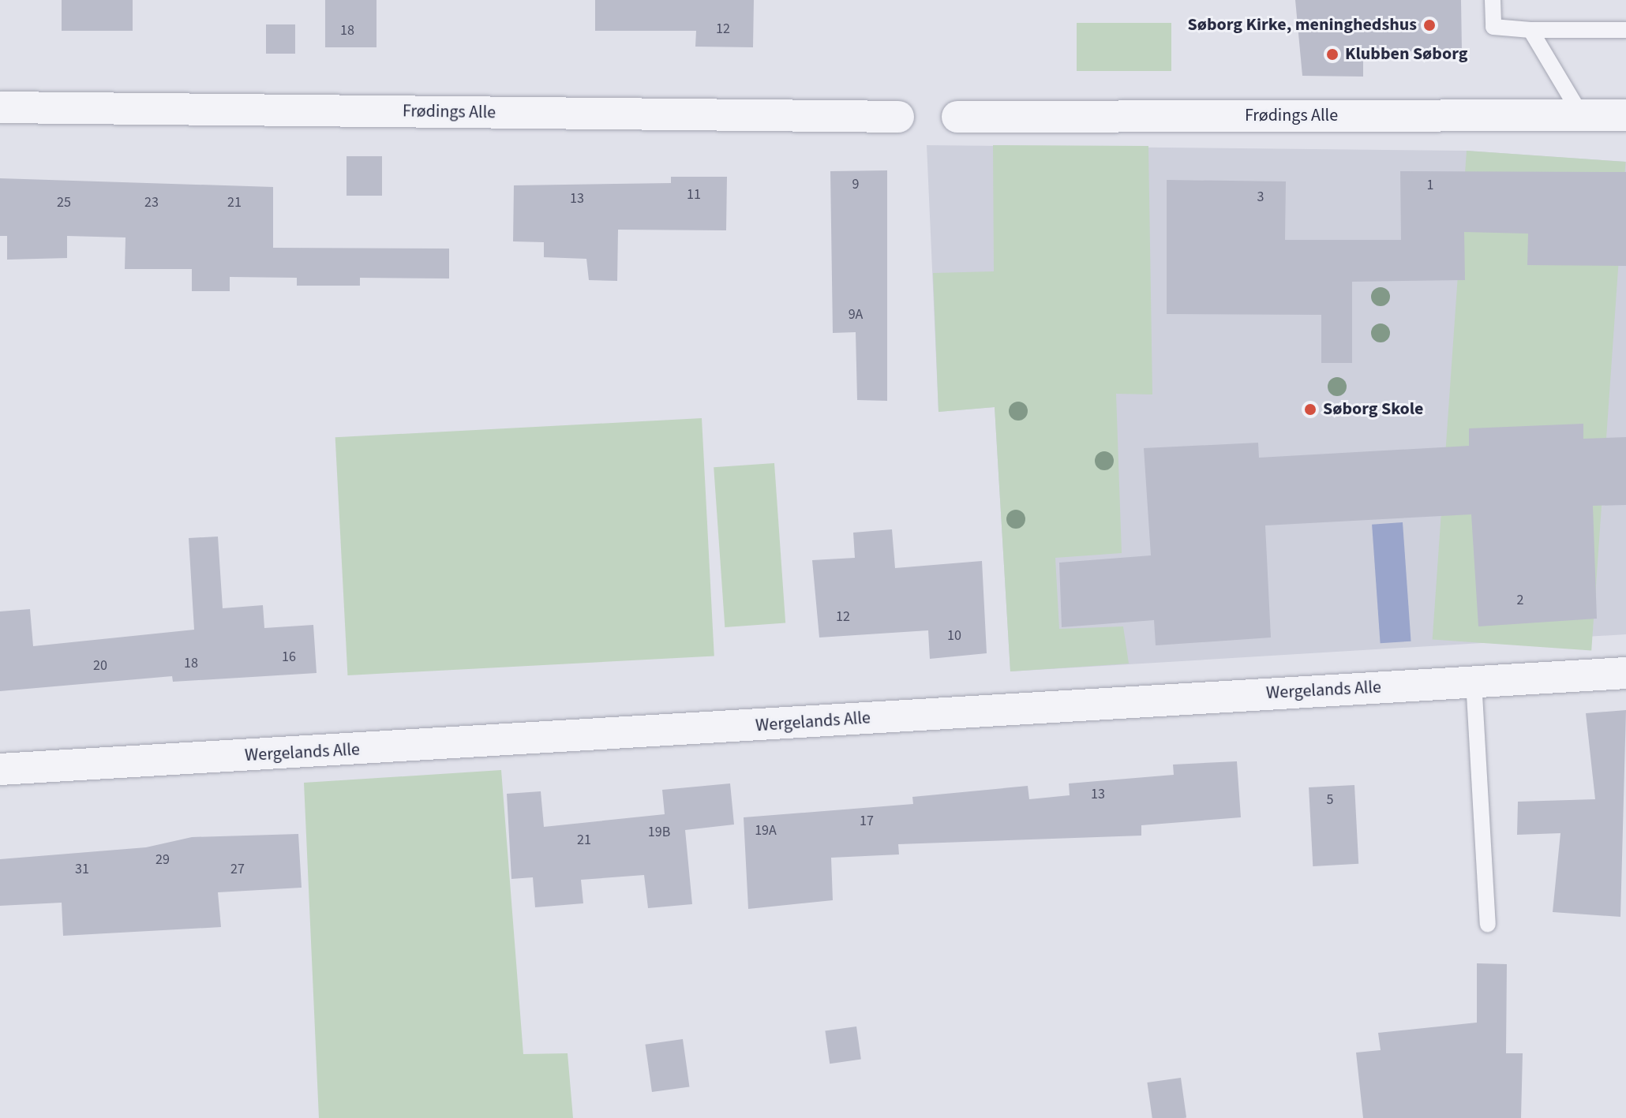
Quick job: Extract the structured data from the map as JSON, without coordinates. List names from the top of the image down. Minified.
{"streets":{"street":["Frødings Alle","Wergelands Alle"]},"places":["Søborg Kirke, meninghedshus","Klubben Søborg","Søborg Skole"],"house_numbers":["12","18","9","1","11","3","13","25","23","21","9A","2","12","10","16","18","20","13","5","17","19A","19B","21","29","31","27"]}
